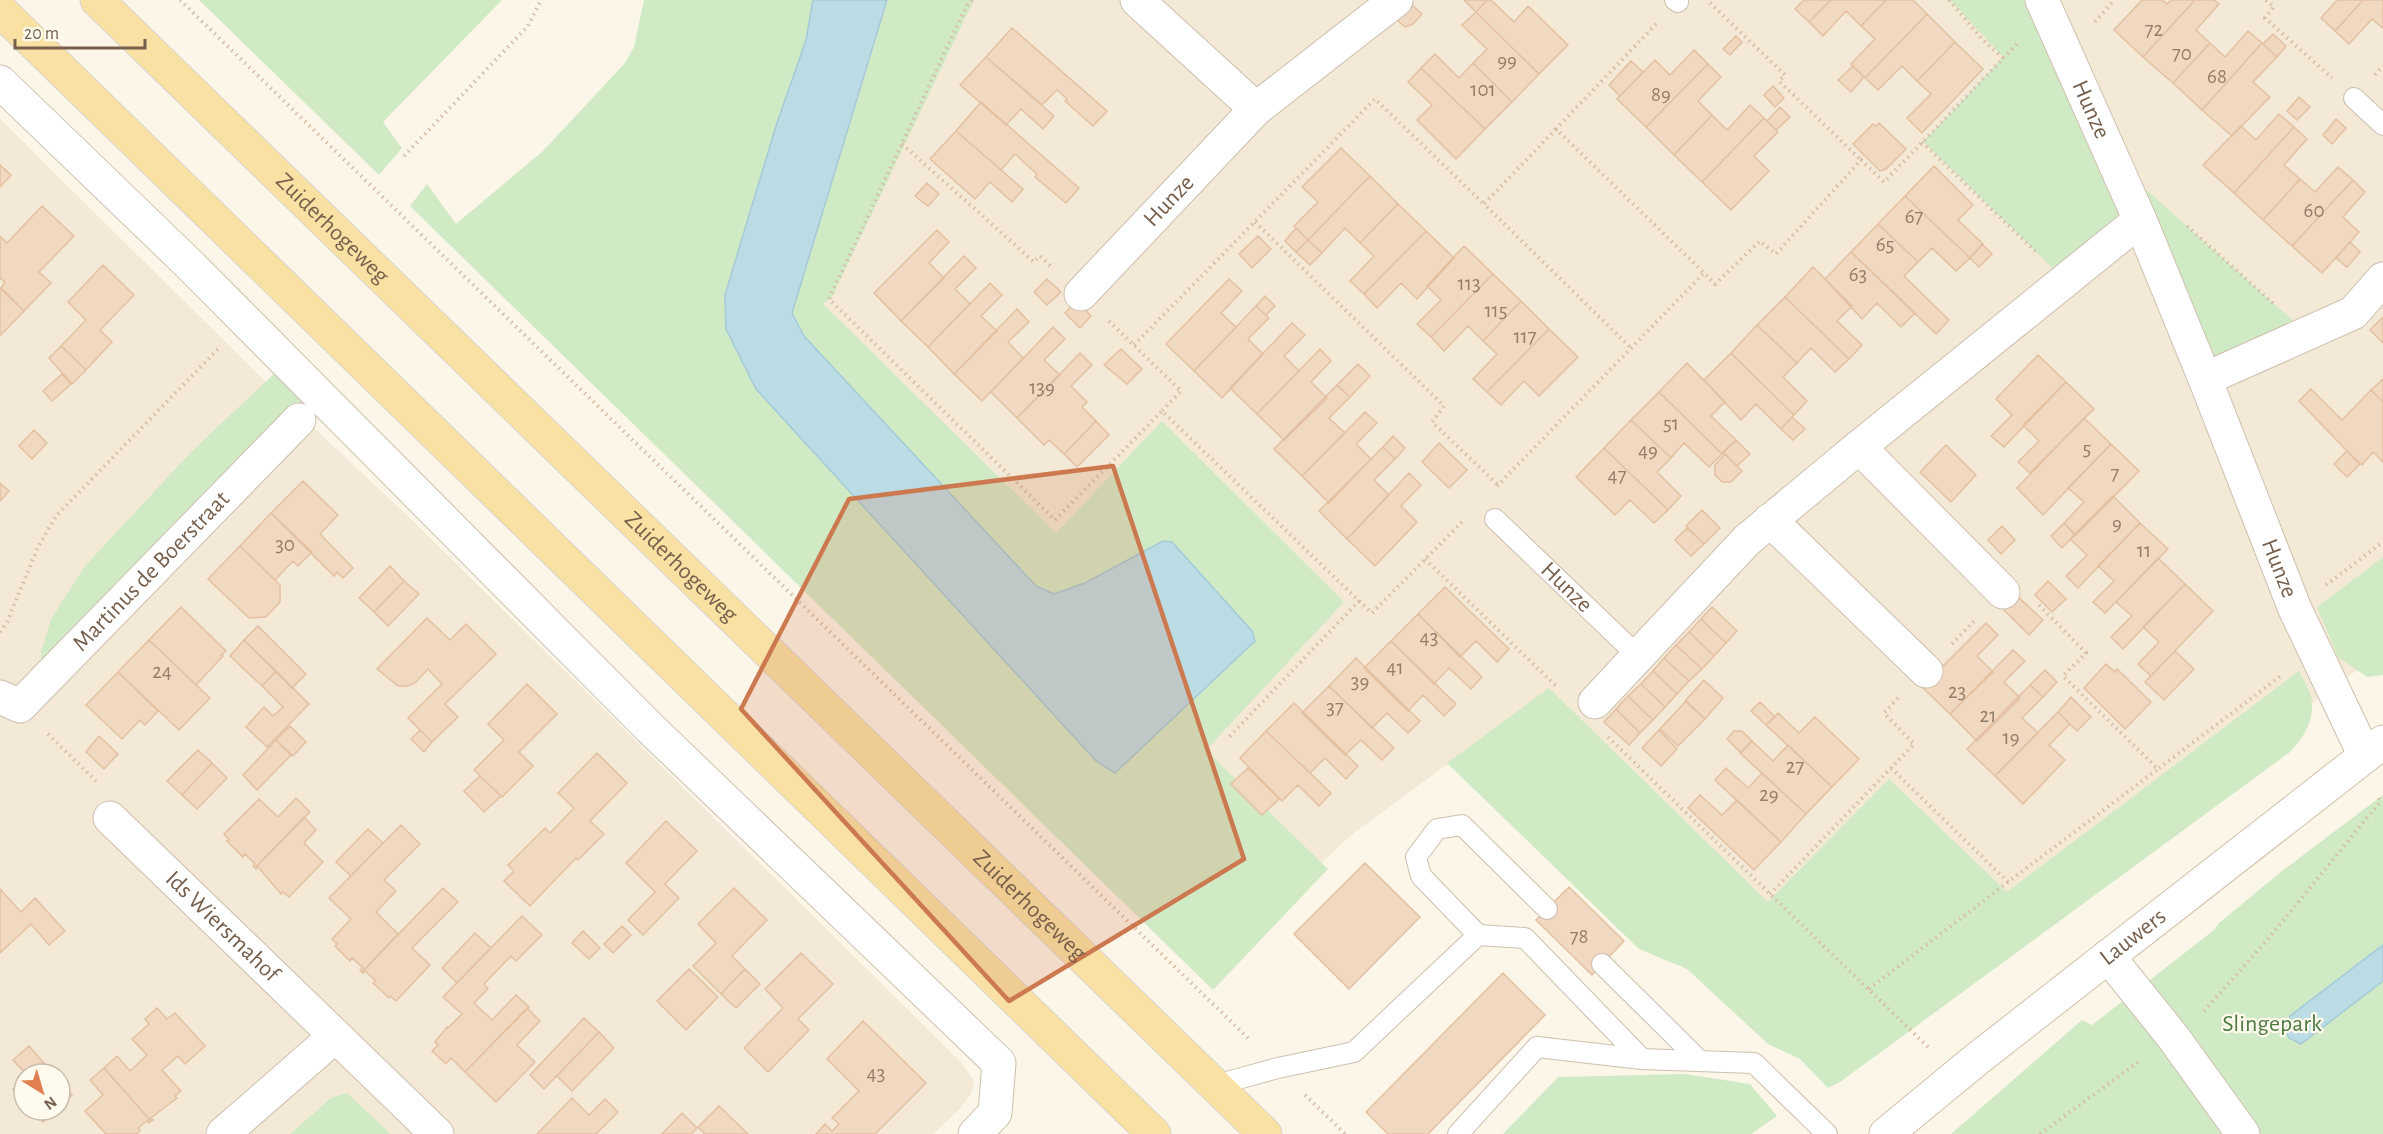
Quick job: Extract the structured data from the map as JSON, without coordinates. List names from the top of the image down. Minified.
{"streets":{"main road":["Zuiderhogeweg"],"street":["Hunze","Martinus de Boerstraat","Ids Wiersmahof","Lauwers"]},"crossings":[["Hunze","Lauwers"]],"parks":["Slingepark"],"house_numbers":["72","70","99","68","101","89","60","67","65","63","113","115","117","139","51","5","49","7","47","9","30","11","43","41","24","39","23","37","21","19","27","29","78","43"],"scale_bar":"20 m","north":"bottom right"}
